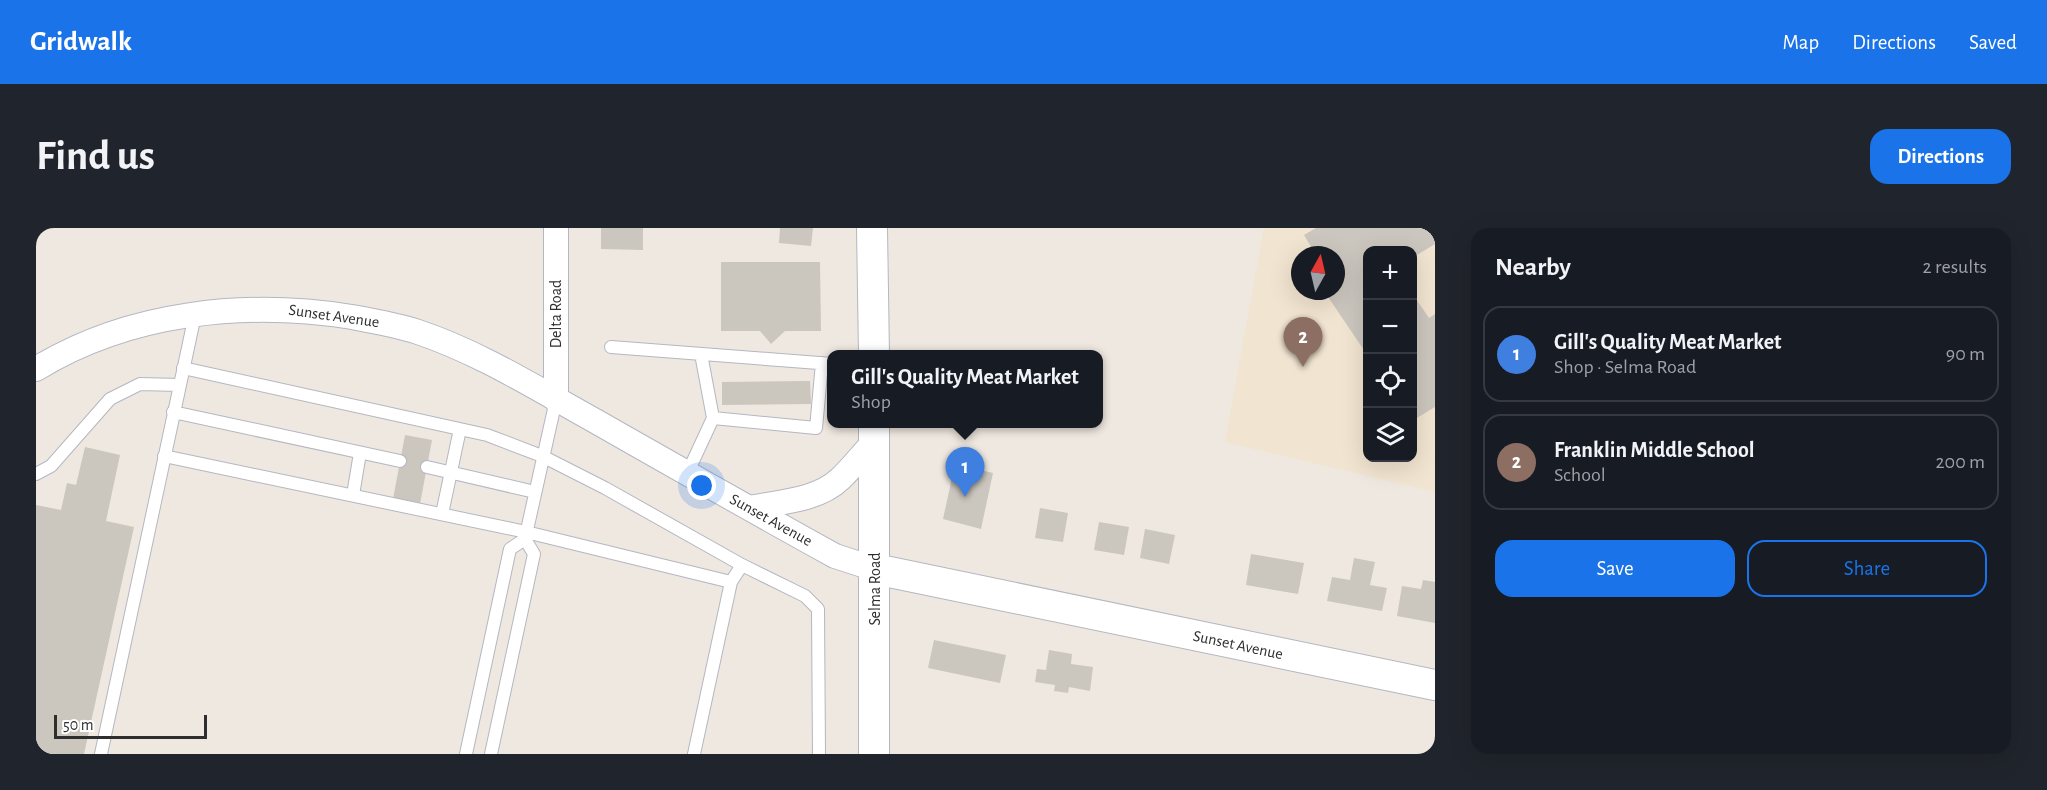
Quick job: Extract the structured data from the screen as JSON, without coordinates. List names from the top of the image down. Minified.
{"streets":{"street":["Delta Road","Sunset Avenue","Selma Road"]},"crossings":[["Delta Road","Sunset Avenue"],["Sunset Avenue","Selma Road"]],"scale_bar":"50 m","north":"top","page":{"header":"Gridwalk","nav":["Map","Directions","Saved"],"buttons":["Directions",["Save","Share"]],"title":"Find us","heading":["Nearby","2 results"],"map_buttons":["+","−"],"list":[{"mark":"1","name":"Gill's Quality Meat Market","note":"Shop · Selma Road","value":"90 m"},{"mark":"2","name":"Franklin Middle School","note":"School","value":"200 m"}],"pins":["2","1"],"popup":["Gill's Quality Meat Market","Shop"],"scale":"50 m"}}
